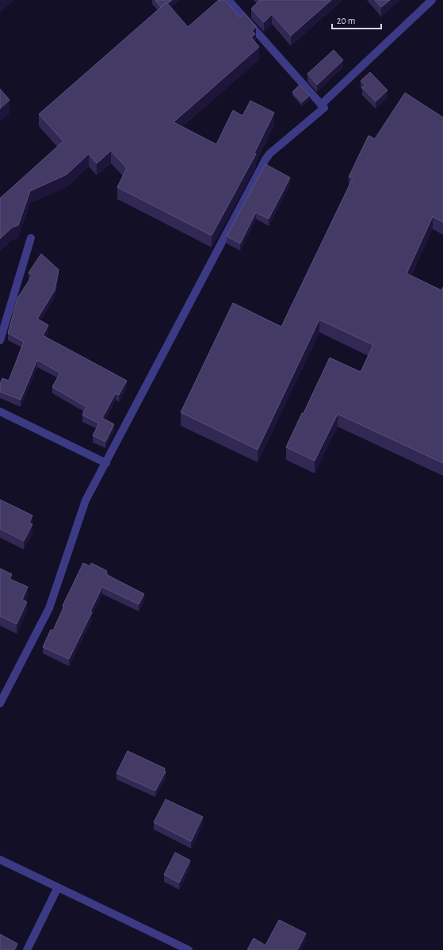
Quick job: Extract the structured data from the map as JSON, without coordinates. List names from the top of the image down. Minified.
{"scale_bar":"20 m"}
